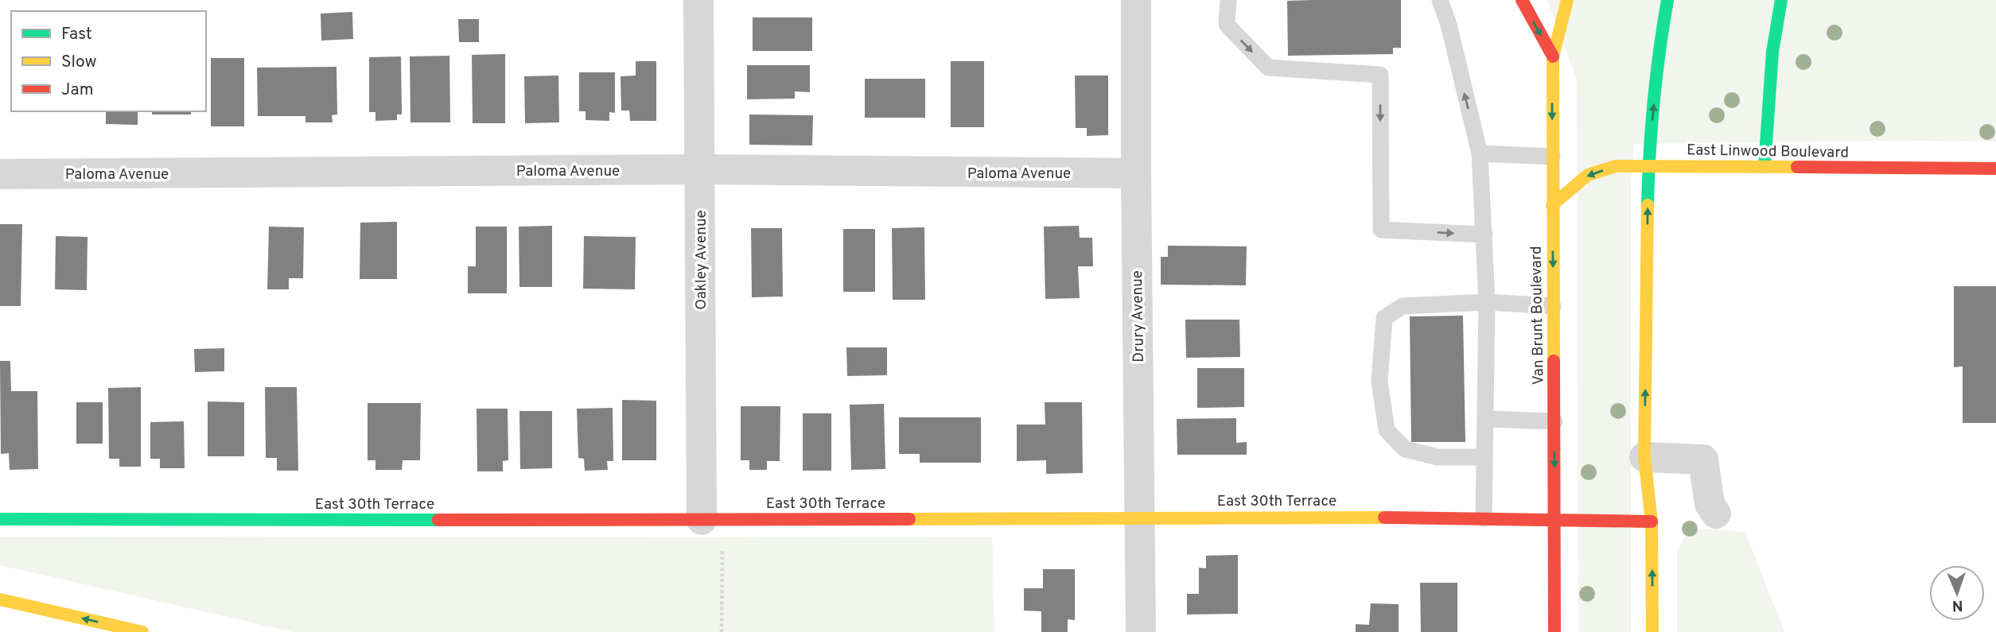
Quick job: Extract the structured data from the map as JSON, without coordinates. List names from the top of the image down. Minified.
{"streets":{"main road":["East Linwood Boulevard","Van Brunt Boulevard","East 30th Terrace"],"street":["Paloma Avenue","Oakley Avenue","Drury Avenue"]},"crossings":[["East Linwood Boulevard","Van Brunt Boulevard"],["Paloma Avenue","Oakley Avenue"],["Paloma Avenue","Drury Avenue"],["Oakley Avenue","East 30th Terrace"],["Van Brunt Boulevard","East 30th Terrace"],["Drury Avenue","East 30th Terrace"]],"legend":["Fast","Slow","Jam"],"north":"bottom"}
